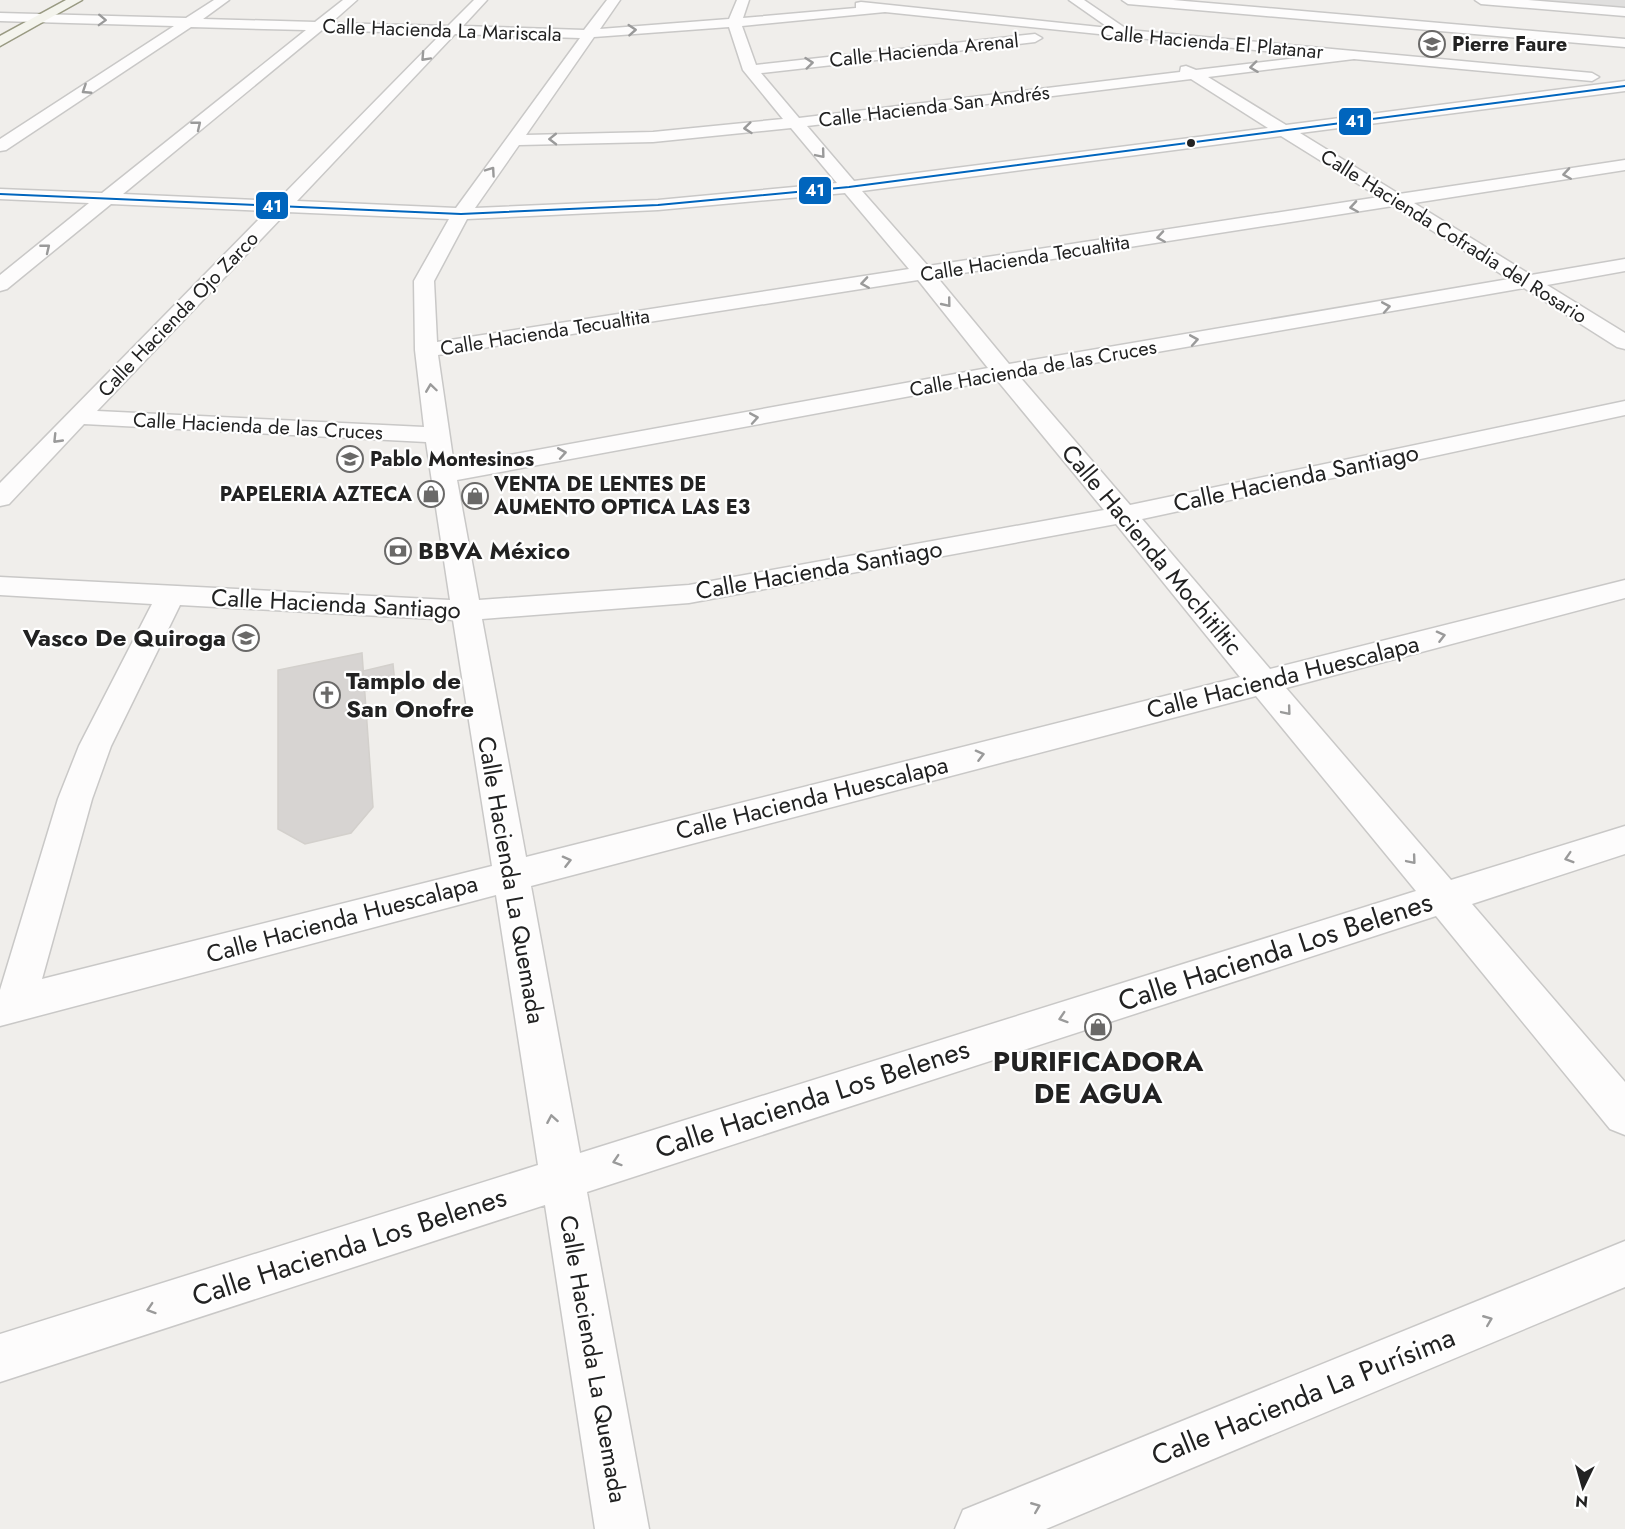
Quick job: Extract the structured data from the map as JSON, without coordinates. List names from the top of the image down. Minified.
{"streets":{"street":["Calle Hacienda La Mariscala","Calle Hacienda El Platanar","Calle Hacienda Arenal","Calle Hacienda San Andrés","Calle Hacienda Cofradia del Rosario","Calle Hacienda Tecualtita","Calle Hacienda Ojo Zarco","Calle Hacienda de las Cruces","Calle Hacienda Santiago","Calle Hacienda Mochitiltic","Calle Hacienda Huescalapa","Calle Hacienda La Quemada","Calle Hacienda Los Belenes","Calle Hacienda La Purísima"]},"crossings":[["Calle Hacienda La Mariscala","Calle Hacienda El Platanar"],["Calle Hacienda La Mariscala","Calle Hacienda Ojo Zarco"],["Calle Hacienda La Mariscala","Calle Hacienda Mochitiltic"],["Calle Hacienda La Mariscala","Calle Hacienda La Quemada"],["Calle Hacienda El Platanar","Calle Hacienda Arenal"],["Calle Hacienda El Platanar","Calle Hacienda San Andrés"],["Calle Hacienda Arenal","Calle Hacienda Mochitiltic"],["Calle Hacienda San Andrés","Calle Hacienda Cofradia del Rosario"],["Calle Hacienda San Andrés","Calle Hacienda Mochitiltic"],["Calle Hacienda San Andrés","Calle Hacienda La Quemada"],["Calle Hacienda Cofradia del Rosario","Calle Hacienda Tecualtita"],["Calle Hacienda Cofradia del Rosario","Calle Hacienda de las Cruces"],["Calle Hacienda Tecualtita","Calle Hacienda Mochitiltic"],["Calle Hacienda Tecualtita","Calle Hacienda La Quemada"],["Calle Hacienda Ojo Zarco","Calle Hacienda de las Cruces"],["Calle Hacienda de las Cruces","Calle Hacienda Mochitiltic"],["Calle Hacienda de las Cruces","Calle Hacienda La Quemada"],["Calle Hacienda Santiago","Calle Hacienda Mochitiltic"],["Calle Hacienda Santiago","Calle Hacienda La Quemada"],["Calle Hacienda Mochitiltic","Calle Hacienda Huescalapa"],["Calle Hacienda Mochitiltic","Calle Hacienda Los Belenes"],["Calle Hacienda Huescalapa","Calle Hacienda La Quemada"],["Calle Hacienda La Quemada","Calle Hacienda Los Belenes"]],"one_way":["Calle Hacienda Huescalapa","Calle Hacienda Los Belenes","Calle Hacienda La Purísima"],"places":{"school or university":["Pierre Faure","Pablo Montesinos","Vasco De Quiroga"],"shop":["PAPELERIA AZTECA","VENTA DE LENTES DE AUMENTO OPTICA LAS E3","PURIFICADORA DE AGUA"],"bank":["BBVA México"],"church":["Tamplo de San Onofre"]},"lines":["transit line 41"],"north":"bottom"}
